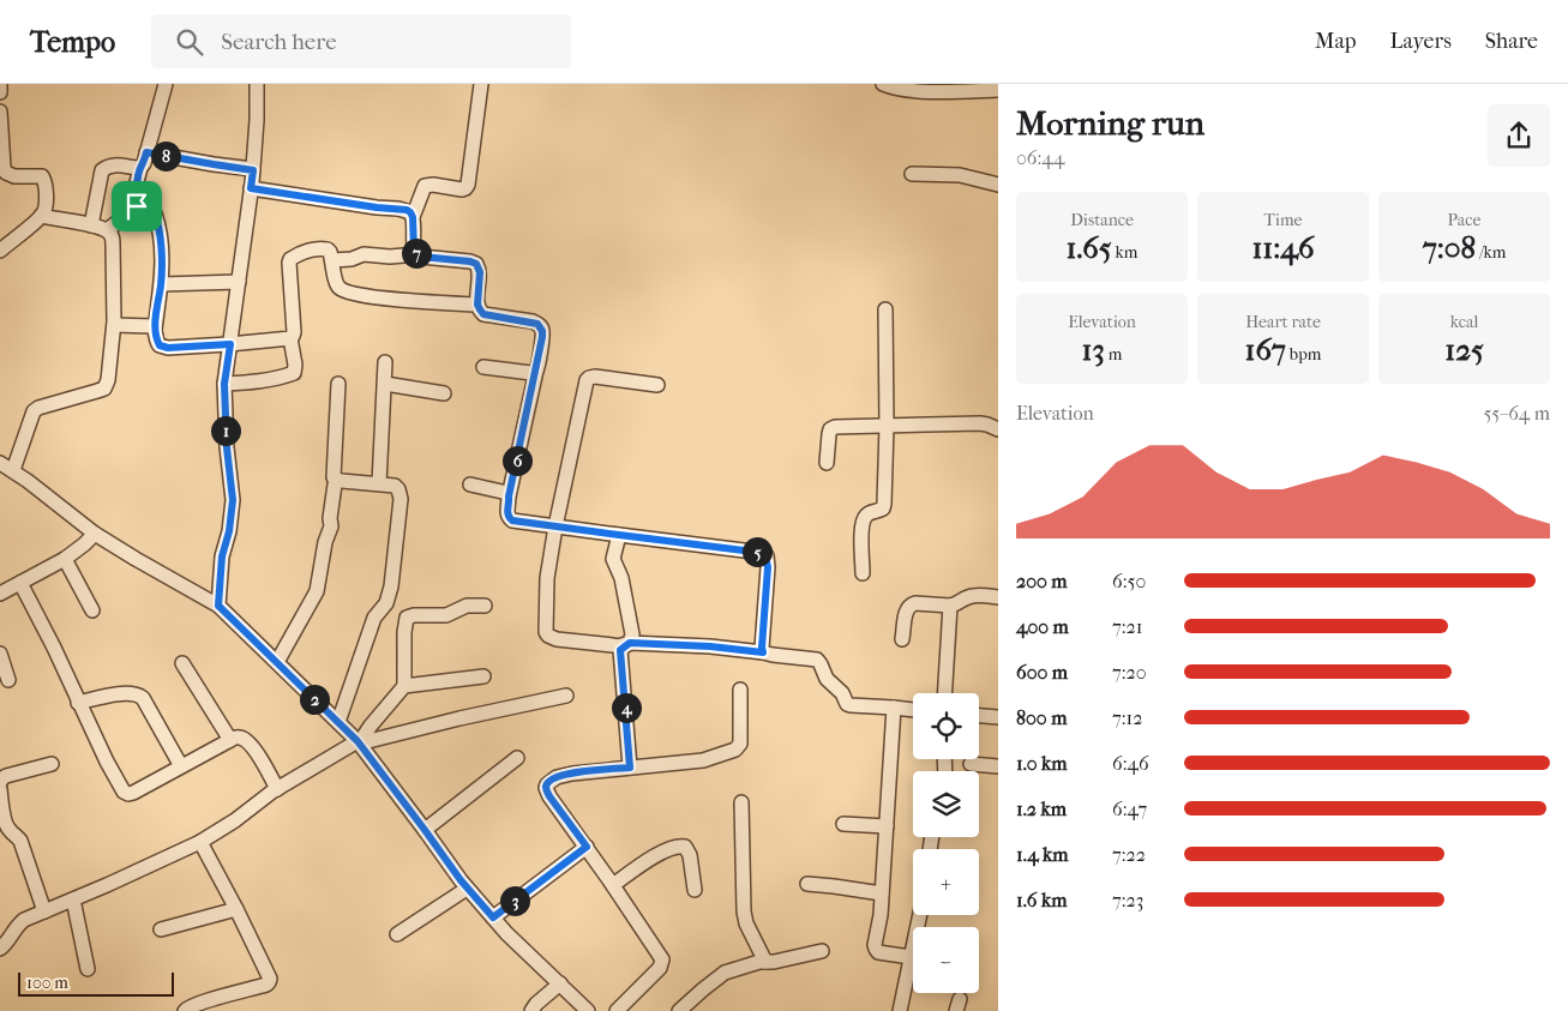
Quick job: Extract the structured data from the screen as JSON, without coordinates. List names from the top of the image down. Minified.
{"scale_bar":"100 m","page":{"header":"Tempo","search":"Search here","nav":["Map","Layers","Share"],"heading":["Morning run","06:44"],"pins":["8","7","1","6","5","2","4","3"],"stats":[["Distance","1.65 km"],["Time","11:46"],["Pace","7:08 /km"],["Elevation","13 m"],["Heart rate","167 bpm"],["kcal","125"]],"chart":["Elevation","55–64 m"],"list":[{"name":"200 m","note":"6:50"},{"name":"400 m","note":"7:21"},{"name":"600 m","note":"7:20"},{"name":"800 m","note":"7:12"},{"name":"1.0 km","note":"6:46"},{"name":"1.2 km","note":"6:47"},{"name":"1.4 km","note":"7:22"},{"name":"1.6 km","note":"7:23"}],"map_buttons":["+","−"],"scale":"100 m"}}
